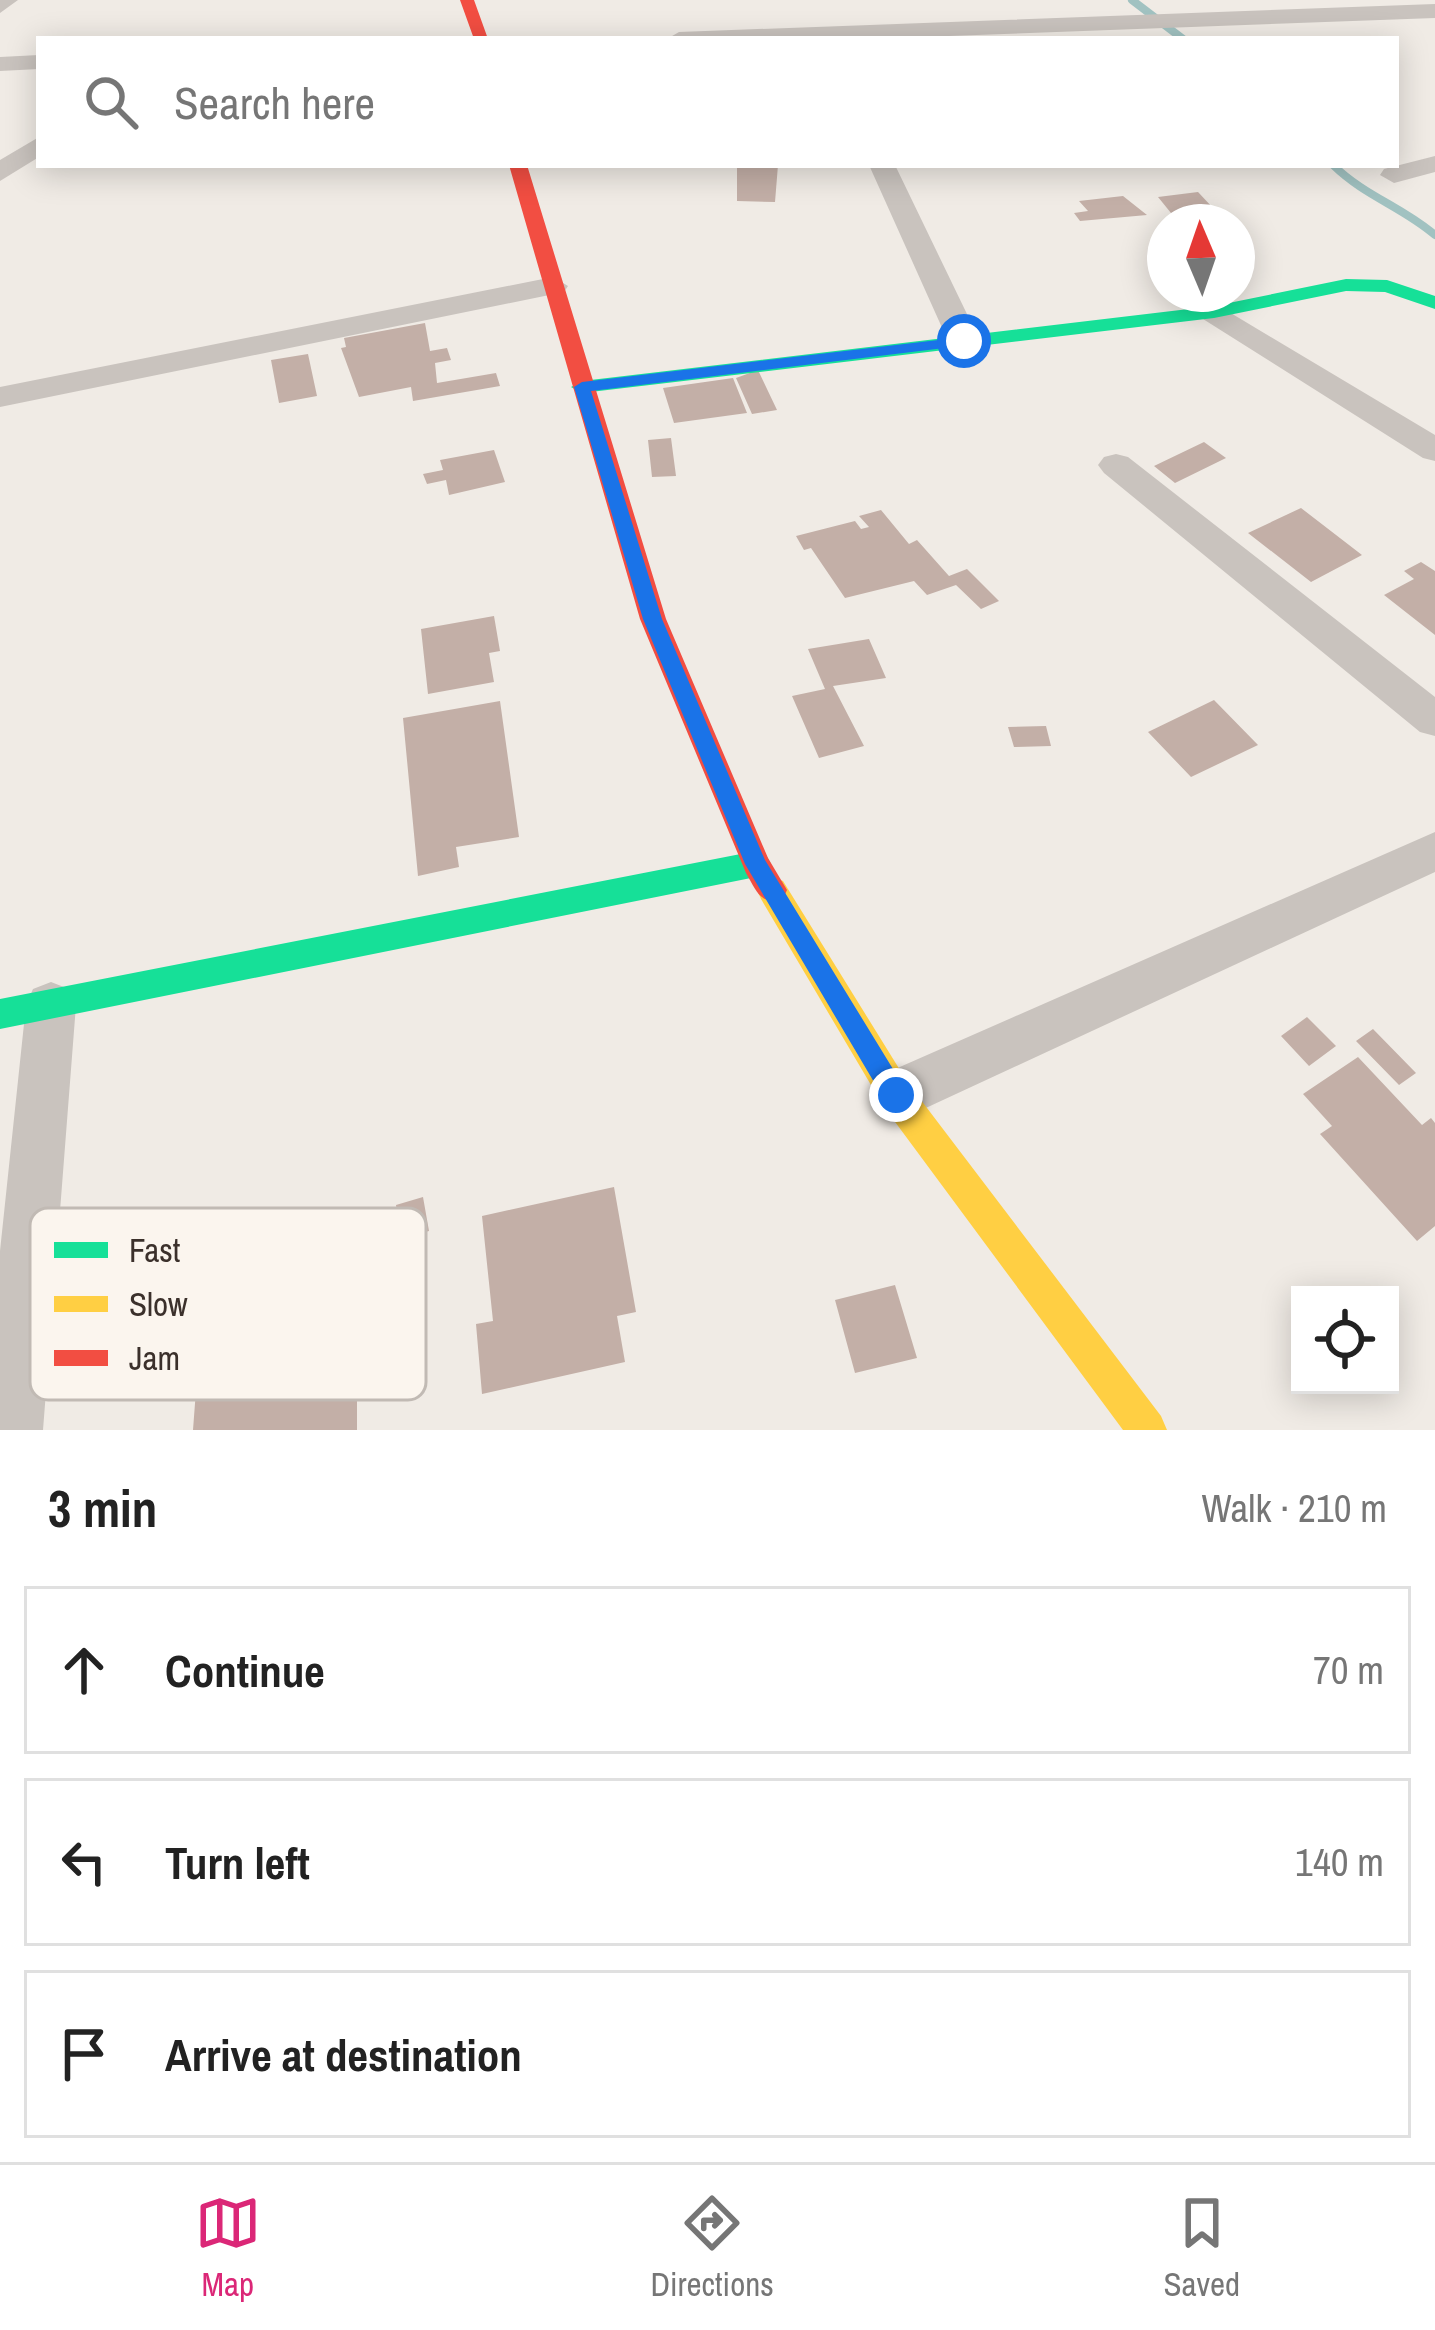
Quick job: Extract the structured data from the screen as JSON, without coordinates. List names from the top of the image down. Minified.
{"legend":["Fast","Slow","Jam"],"north":"top","page":{"search":"Search here","heading":["3 min","Walk · 210 m"],"list":[["Continue","70 m"],["Turn left","140 m"],"Arrive at destination"],"nav":["Map","Directions","Saved"]}}
